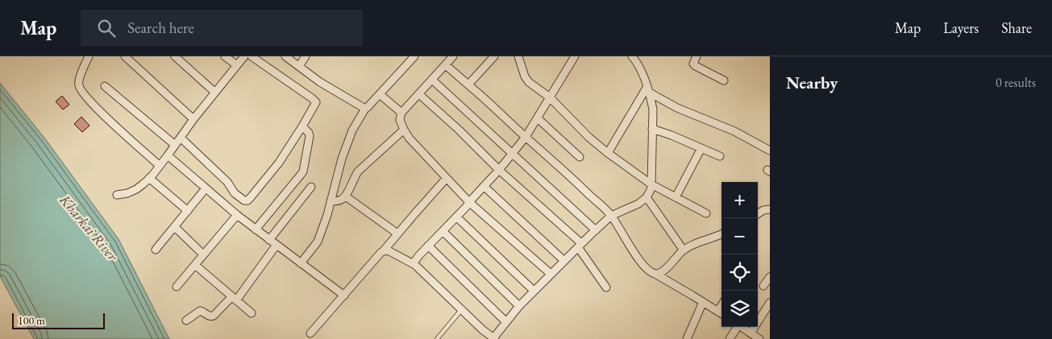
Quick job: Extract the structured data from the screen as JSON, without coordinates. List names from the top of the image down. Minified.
{"water":["Kharkai River"],"scale_bar":"100 m","page":{"header":"Map","search":"Search here","nav":["Map","Layers","Share"],"heading":["Nearby","0 results"],"map_buttons":["+","−"],"scale":"100 m"}}
